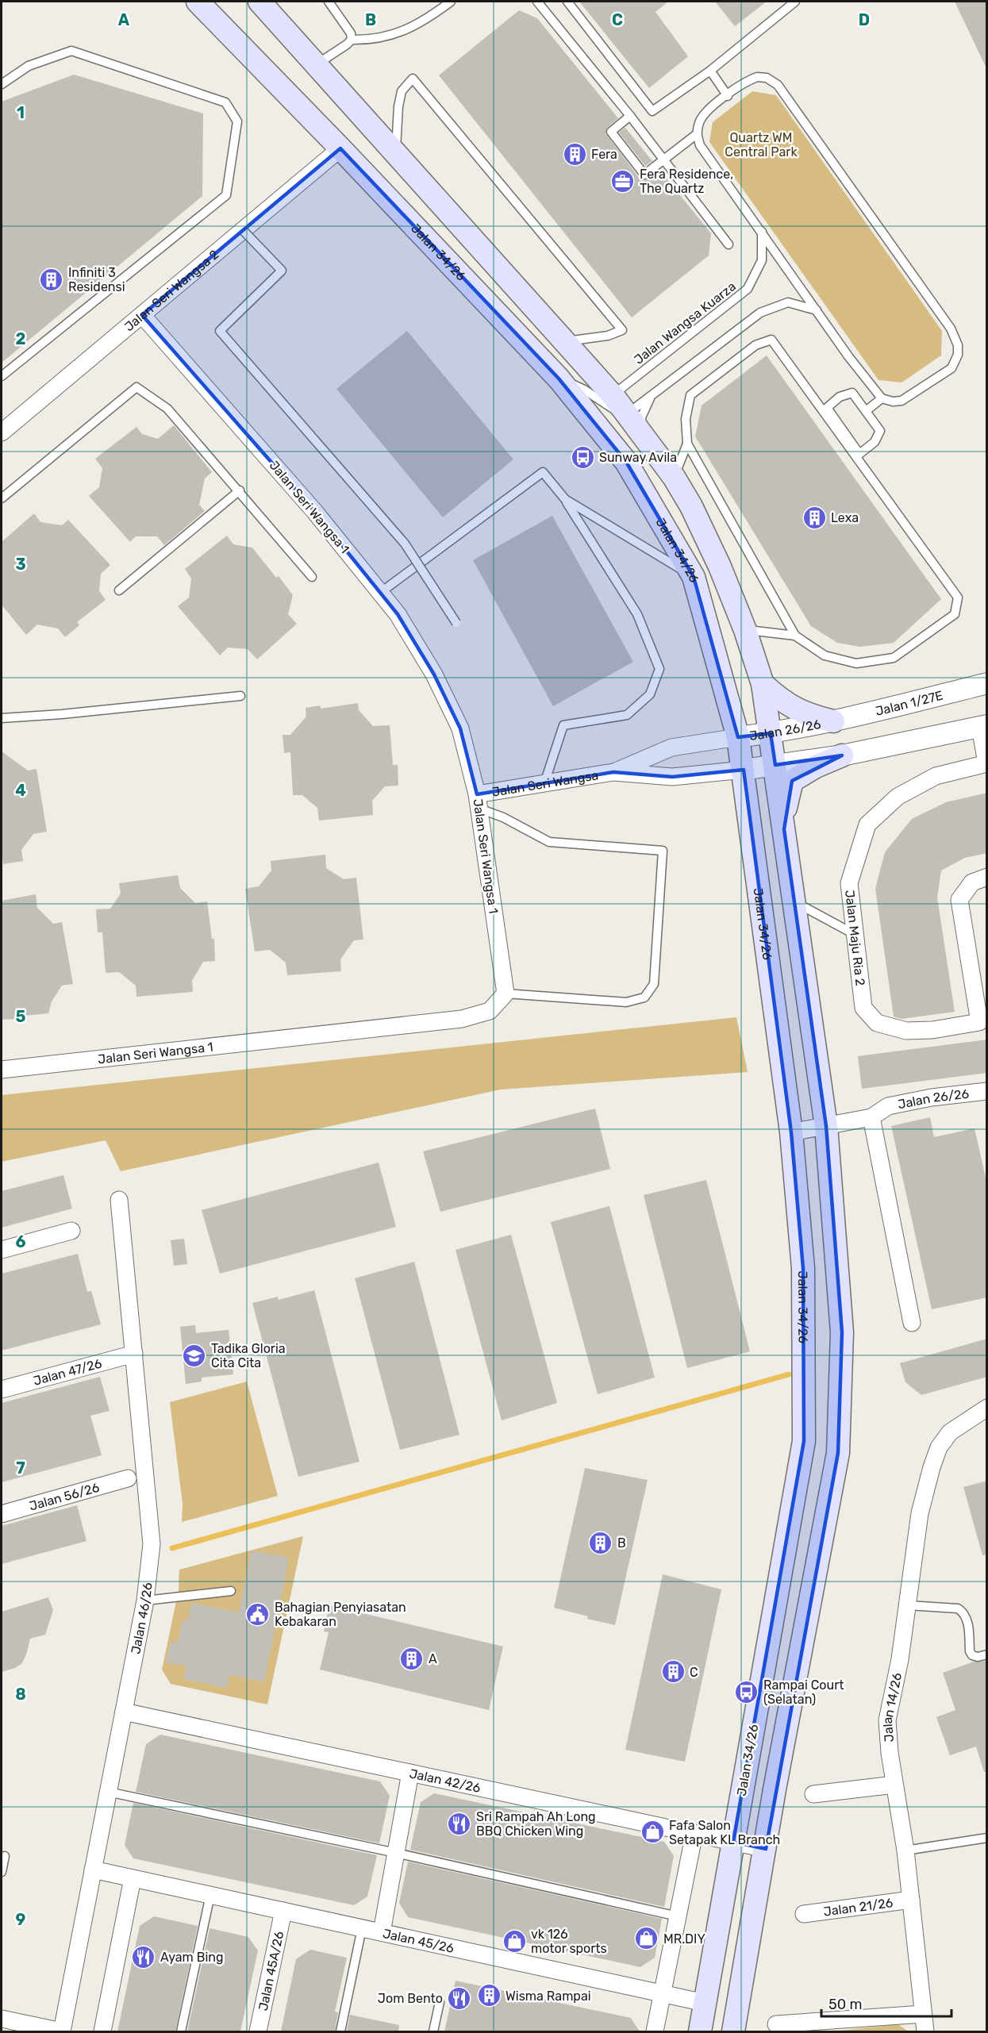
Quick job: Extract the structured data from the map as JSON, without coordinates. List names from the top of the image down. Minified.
{"streets":{"main road":["Jalan 34/26"],"street":["Jalan Seri Wangsa 2","Jalan Seri Wangsa 1","Jalan 1/27E","Jalan 26/26","Jalan Seri Wangsa","Jalan Maju Ria 2","Jalan 47/26","Jalan 56/26","Jalan 46/26","Jalan 14/26","Jalan 42/26","Jalan 21/26","Jalan 45/26","Jalan 45A/26"],"lane":["Jalan Wangsa Kuarza"]},"crossings":[["Jalan 34/26","Jalan Seri Wangsa 2"],["Jalan 34/26","Jalan 26/26"],["Jalan 34/26","Jalan Seri Wangsa"],["Jalan 34/26","Jalan 42/26"],["Jalan 34/26","Jalan 45/26"],["Jalan Seri Wangsa 2","Jalan Seri Wangsa 1"],["Jalan Seri Wangsa 1","Jalan Seri Wangsa"],["Jalan 1/27E","Jalan 26/26"],["Jalan 26/26","Jalan Seri Wangsa"],["Jalan 47/26","Jalan 46/26"],["Jalan 46/26","Jalan 42/26"],["Jalan 46/26","Jalan 45/26"],["Jalan 14/26","Jalan 21/26"],["Jalan 45/26","Jalan 45A/26"]],"parks":["Quartz WM Central Park"],"places":{"building":["Fera","Infiniti 3 Residensi","Lexa","B","A","C","Wisma Rampai"],"office":["Fera Residence, The Quartz"],"bus stop":["Sunway Avila","Rampai Court (Selatan)"],"school or university":["Tadika Gloria Cita Cita"],"public building":["Bahagian Penyiasatan Kebakaran"],"restaurant":["Sri Rampah Ah Long BBQ Chicken Wing","Ayam Bing","Jom Bento"],"shop":["Fafa Salon Setapak KL Branch","MR.DIY","vk 126 motor sports"]},"scale_bar":"50 m","grid":{"columns":["A","B","C","D"],"rows":["1","2","3","4","5","6","7","8","9"]}}
